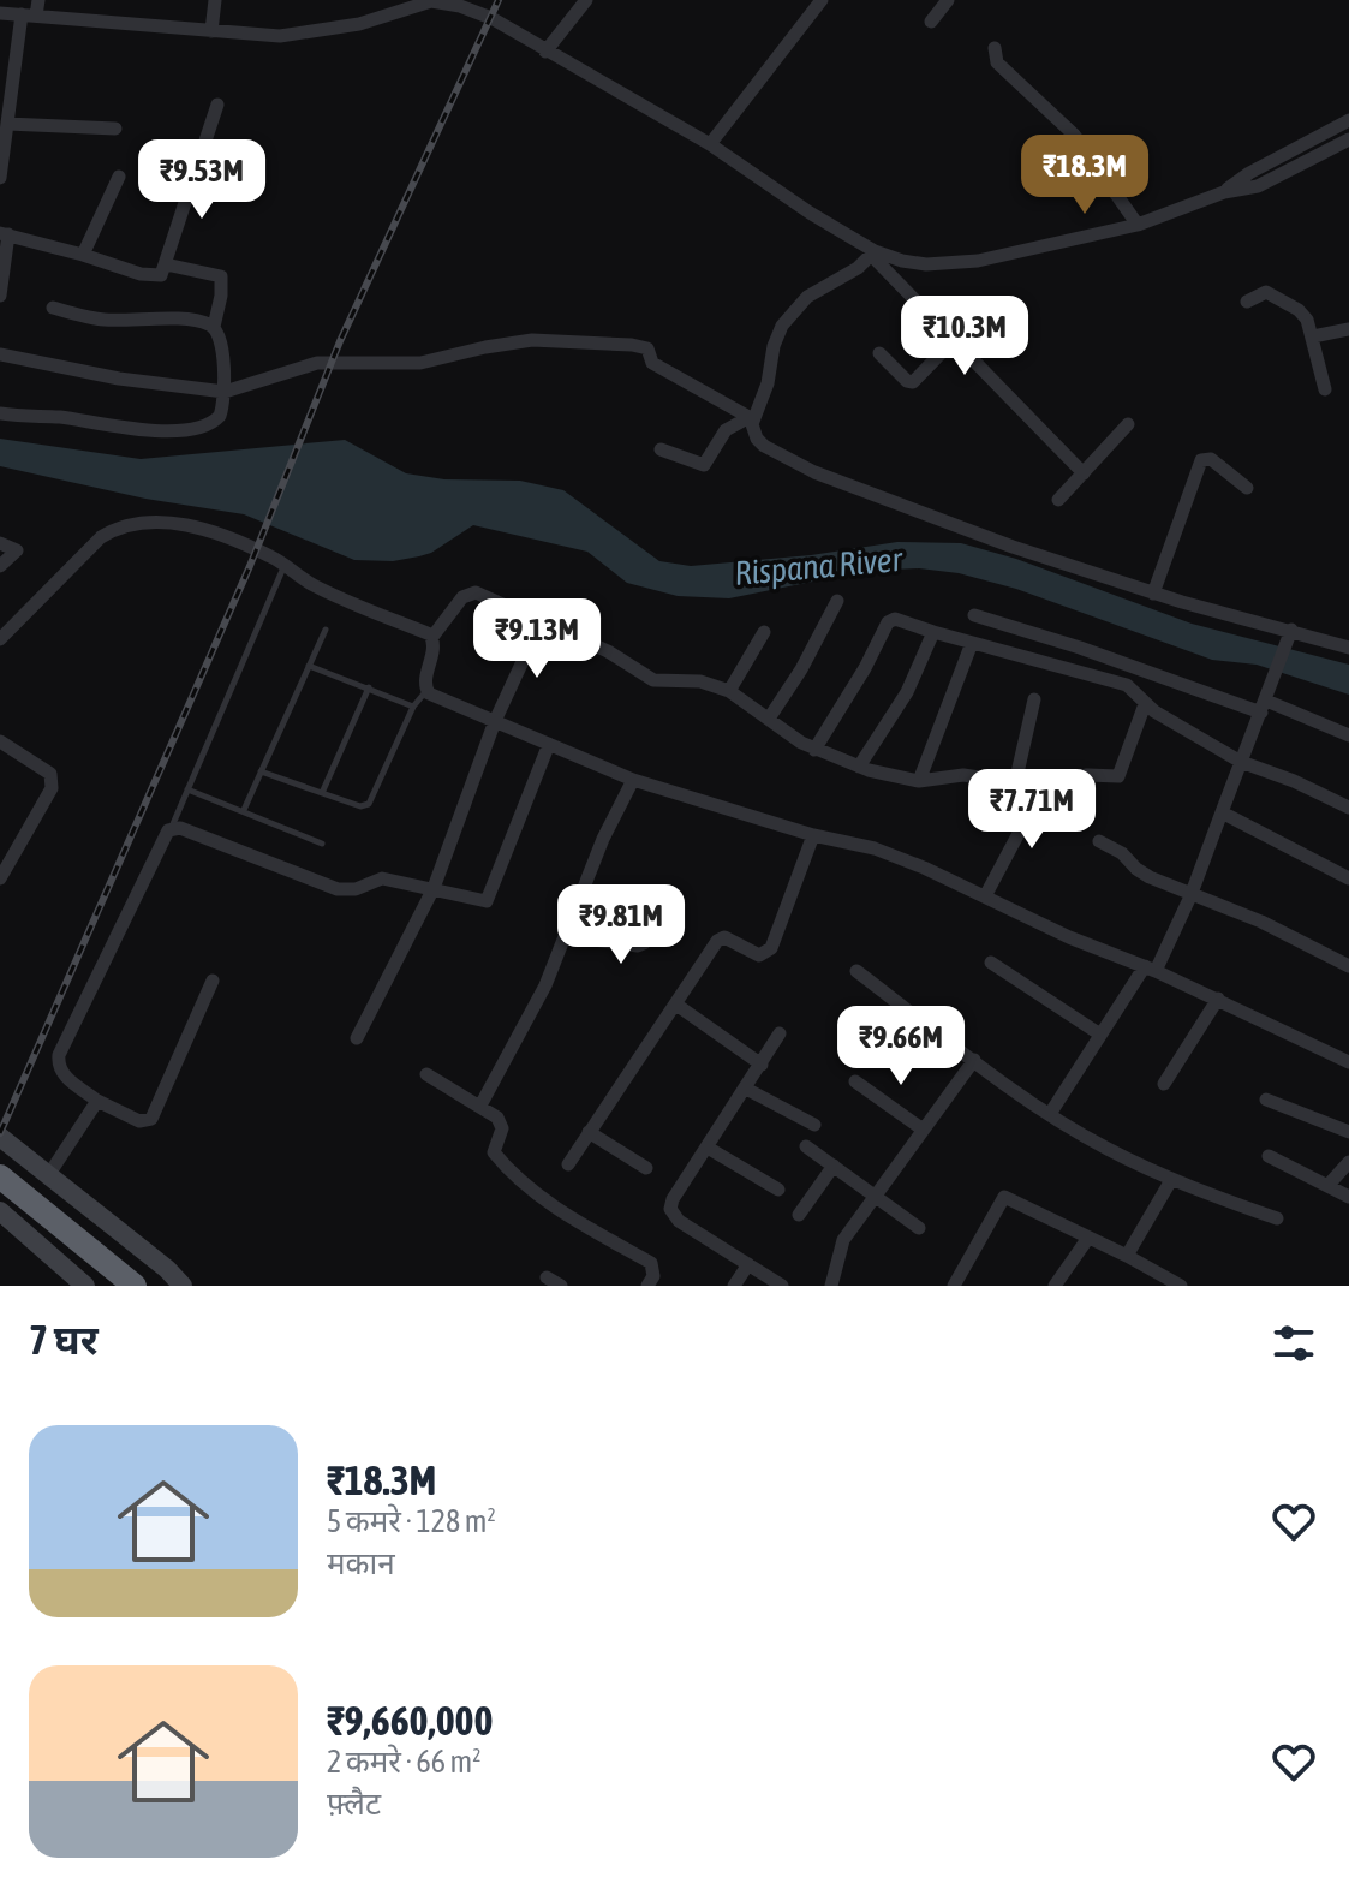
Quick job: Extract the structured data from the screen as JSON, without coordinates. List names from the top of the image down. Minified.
{"water":["Rispana River"],"page":{"price":["₹18.3M","₹9.53M","₹10.3M","₹9.13M","₹7.71M","₹9.81M","₹9.66M"],"heading":"7 घर","list":[{"name":"₹18.3M","note":"5 कमरे · 128 m² · मकान"},{"name":"₹9,660,000","note":"2 कमरे · 66 m² · फ़्लैट"}]}}
